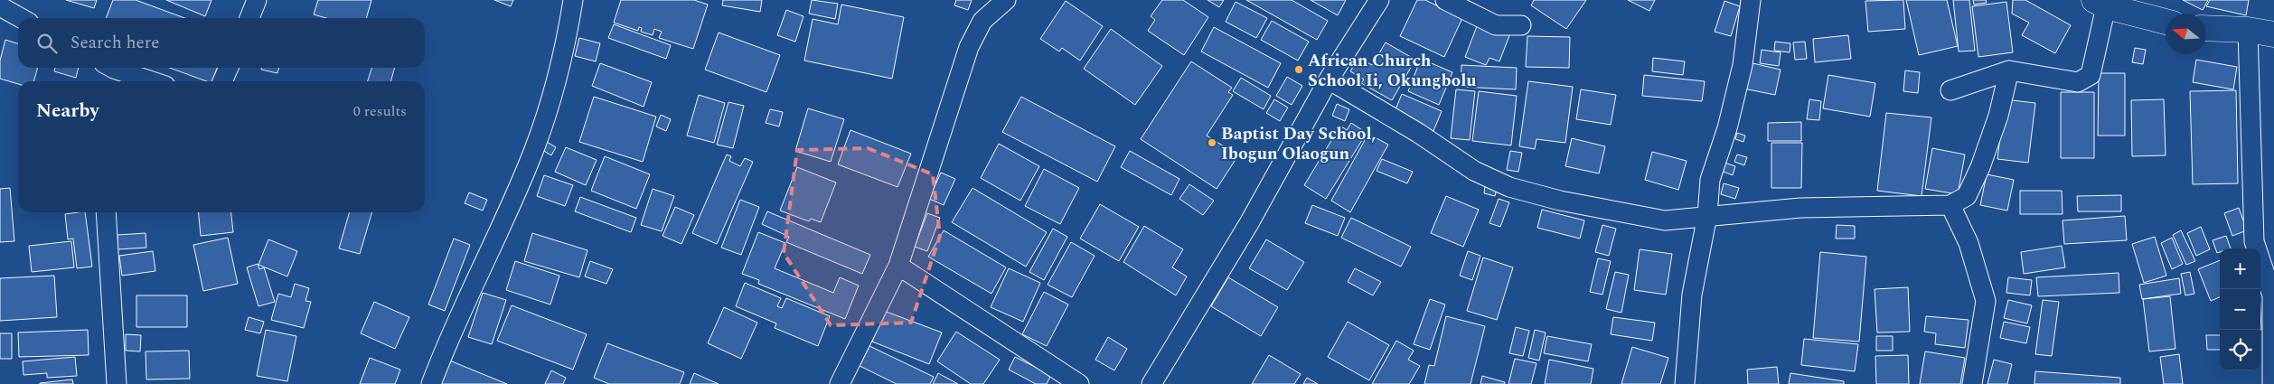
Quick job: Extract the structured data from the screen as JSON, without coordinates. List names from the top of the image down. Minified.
{"places":["African Church School Ii, Okungbolu","Baptist Day School, Ibogun Olaogun"],"north":"left","page":{"search":"Search here","heading":["Nearby","0 results"],"map_buttons":["+","−"]}}
